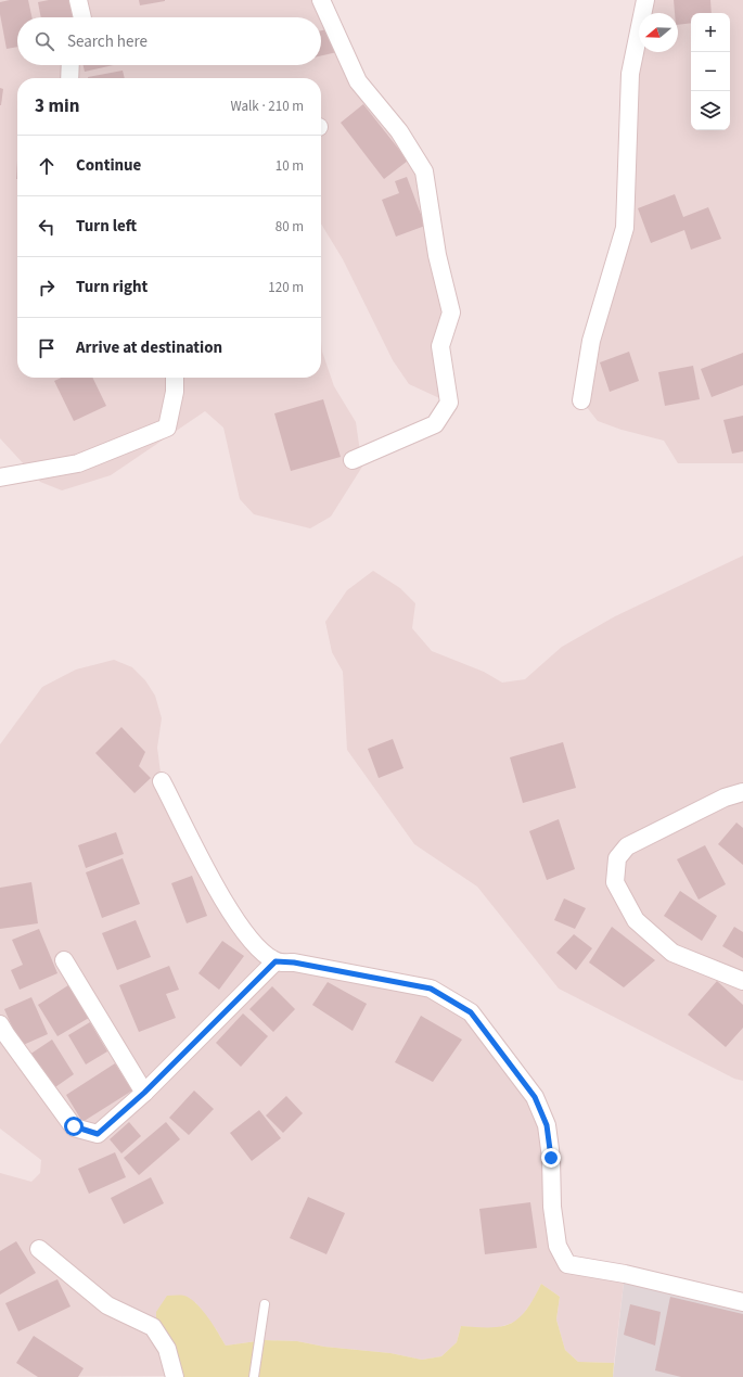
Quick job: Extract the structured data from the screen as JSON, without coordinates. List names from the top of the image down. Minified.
{"north":"left","page":{"map_buttons":["+","−"],"search":"Search here","heading":["3 min","Walk · 210 m"],"list":[["Continue","10 m"],["Turn left","80 m"],["Turn right","120 m"],"Arrive at destination"]}}
